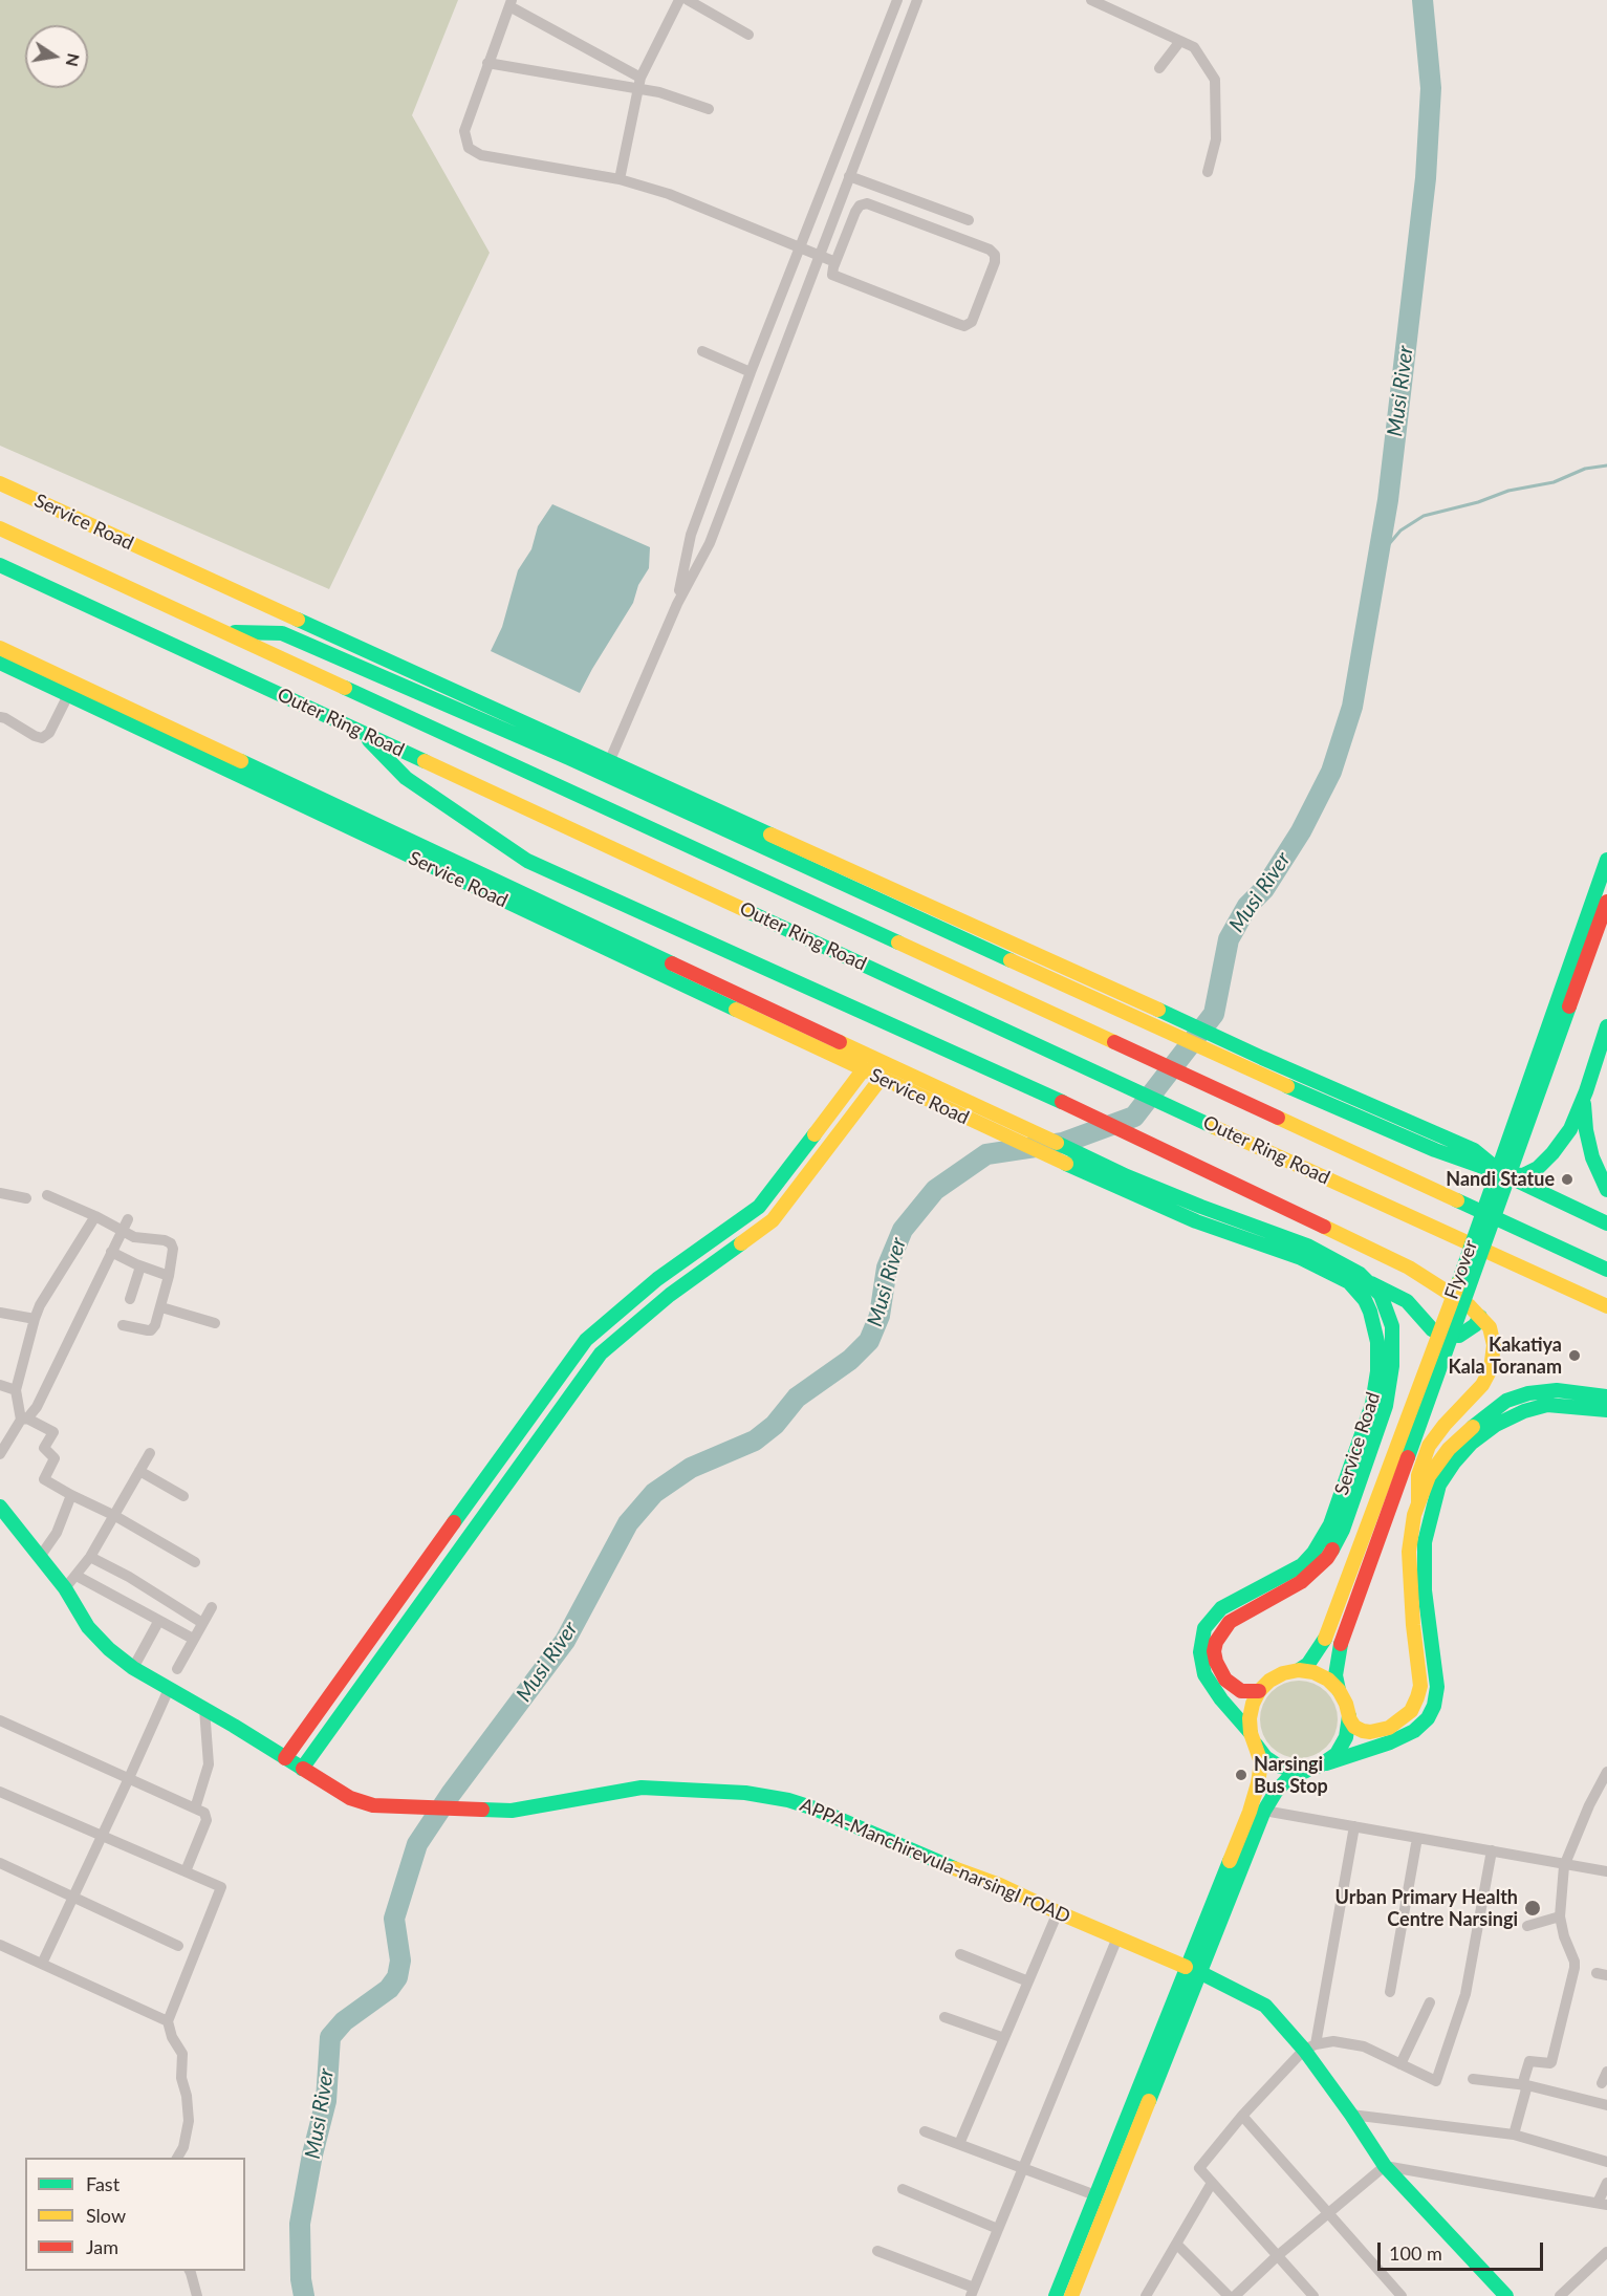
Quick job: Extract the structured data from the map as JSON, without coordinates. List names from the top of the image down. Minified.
{"streets":{"main road":["Service Road","Outer Ring Road","Flyover","APPA-Manchirevula-narsingI rOAD"]},"crossings":[["Service Road","Flyover"]],"water":["Musi River"],"places":["Nandi Statue","Kakatiya Kala Toranam","Narsingi Bus Stop","Urban Primary Health Centre Narsingi"],"legend":["Fast","Slow","Jam"],"scale_bar":"100 m","north":"right"}
